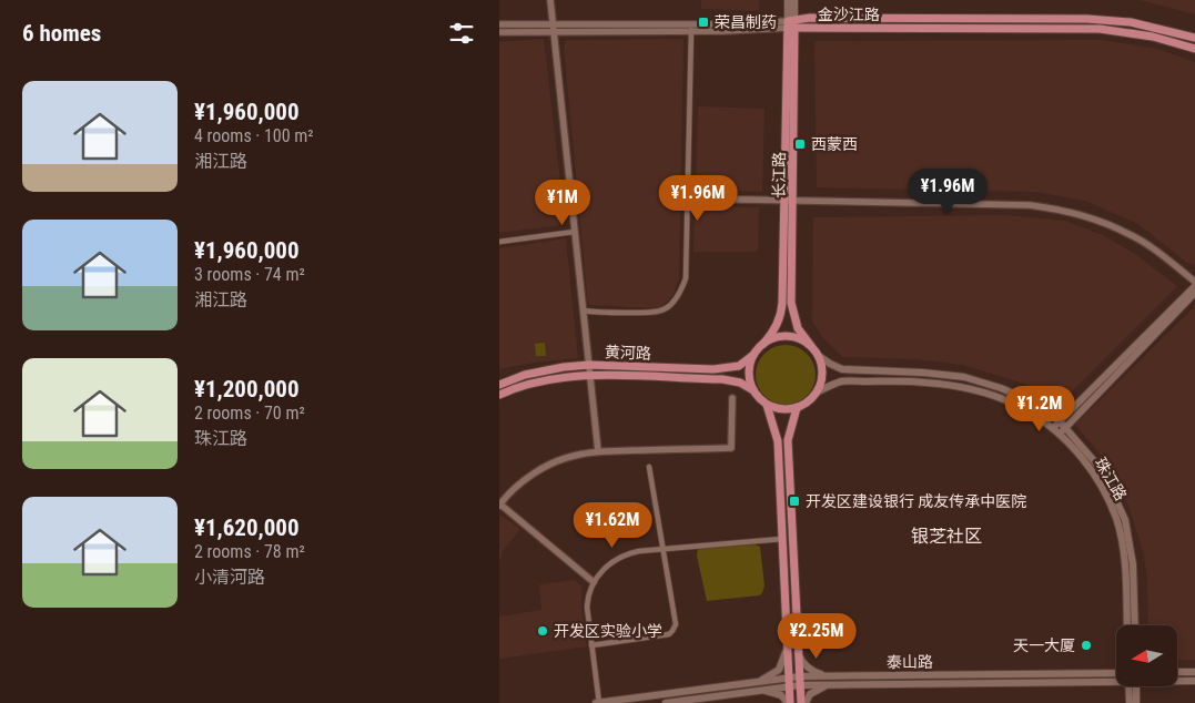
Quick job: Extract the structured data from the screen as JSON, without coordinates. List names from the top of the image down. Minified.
{"streets":{"main road":["金沙江路","长江路","黄河路","珠江路","泰山路"]},"crossings":[["金沙江路","长江路"],["长江路","黄河路"]],"districts":["银芝社区"],"places":{"transit":["荣昌制药","西蒙西","开发区建设银行 成友传承中医院"],"other":["开发区实验小学","天一大厦"]},"north":"left","page":{"heading":"6 homes","list":[{"name":"¥1,960,000","note":"4 rooms · 100 m² · 湘江路"},{"name":"¥1,960,000","note":"3 rooms · 74 m² · 湘江路"},{"name":"¥1,200,000","note":"2 rooms · 70 m² · 珠江路"},{"name":"¥1,620,000","note":"2 rooms · 78 m² · 小清河路"}],"price":["¥1.96M","¥1.96M","¥1M","¥1.2M","¥1.62M","¥2.25M"]}}
